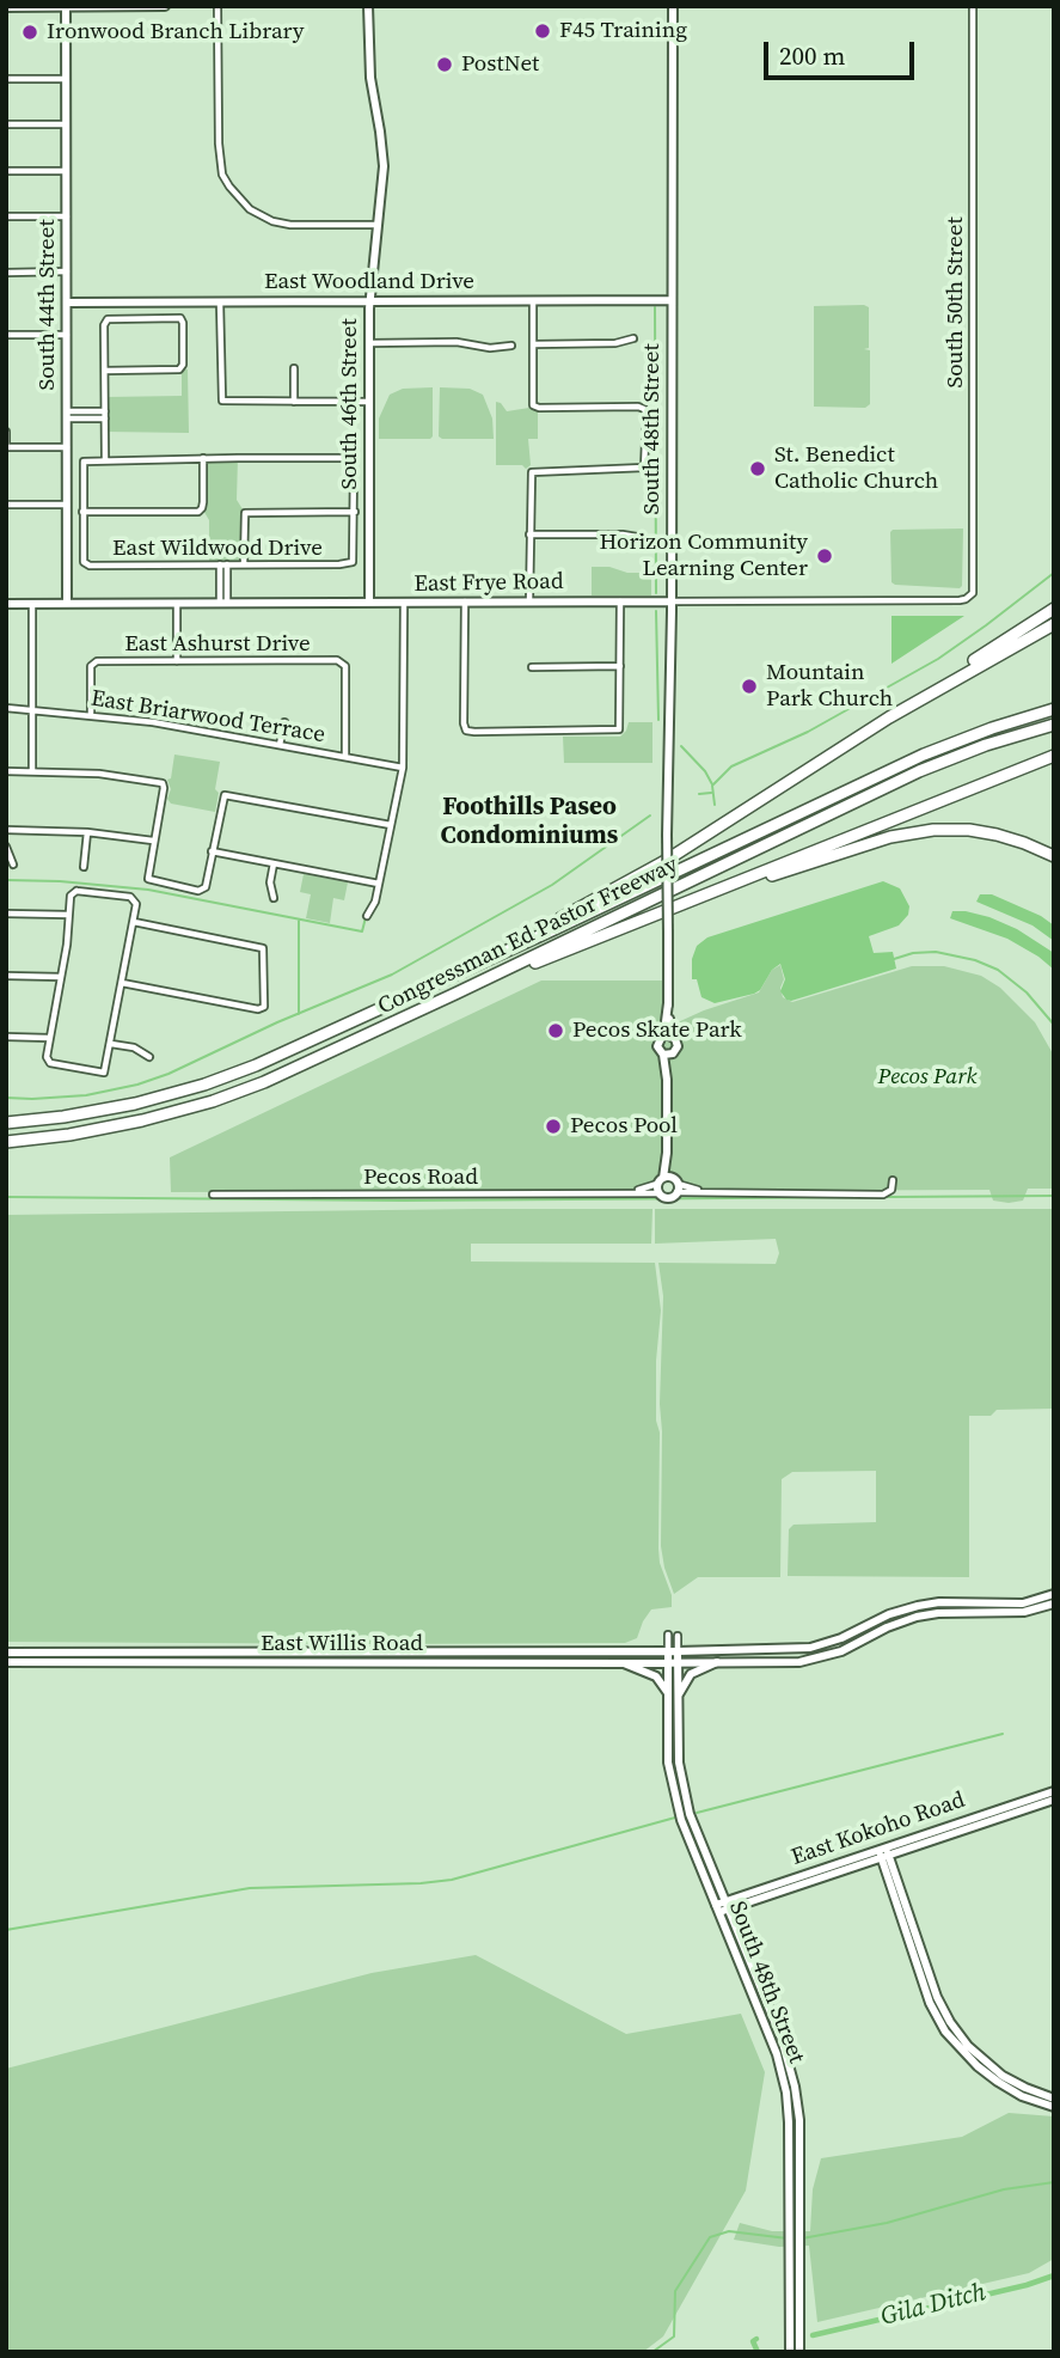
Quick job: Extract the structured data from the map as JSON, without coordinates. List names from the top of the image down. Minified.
{"streets":{"highway":["Congressman Ed Pastor Freeway"],"street":["East Woodland Drive","South 50th Street","South 44th Street","South 46th Street","South 48th Street","East Wildwood Drive","East Frye Road","East Ashurst Drive","East Briarwood Terrace","Pecos Road","East Willis Road","East Kokoho Road"]},"crossings":[["East Woodland Drive","South 44th Street"],["East Woodland Drive","South 46th Street"],["East Woodland Drive","South 48th Street"],["South 50th Street","East Frye Road"],["South 44th Street","East Frye Road"],["South 46th Street","East Frye Road"],["South 48th Street","East Frye Road"],["South 48th Street","East Willis Road"],["South 48th Street","East Kokoho Road"],["East Ashurst Drive","East Briarwood Terrace"]],"districts":["Foothills Paseo Condominiums"],"water":["Gila Ditch"],"parks":["Pecos Park"],"places":["F45 Training","Ironwood Branch Library","PostNet","St. Benedict Catholic Church","Horizon Community Learning Center","Mountain Park Church","Pecos Skate Park","Pecos Pool"],"scale_bar":"200 m"}
